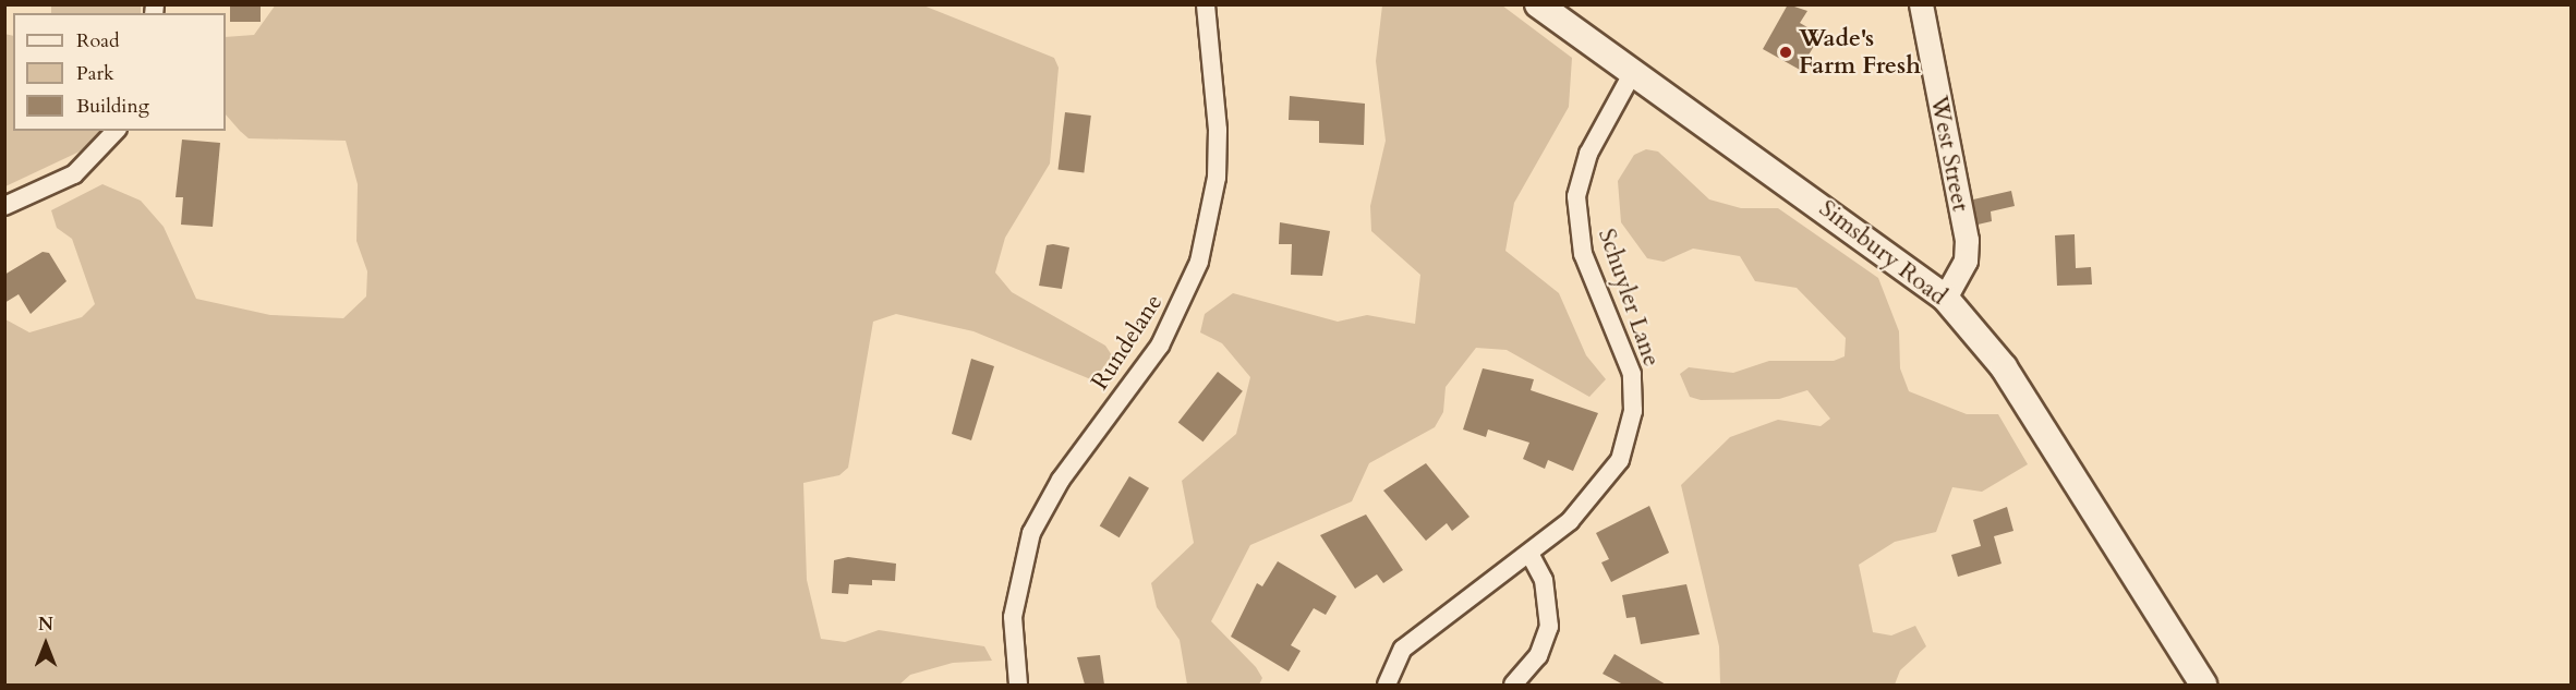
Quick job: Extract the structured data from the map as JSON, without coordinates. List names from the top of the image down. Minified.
{"streets":{"main road":["Simsbury Road"],"street":["West Street","Schuyler Lane","Rundelane"]},"crossings":[["West Street","Simsbury Road"],["Simsbury Road","Schuyler Lane"]],"places":["Wade's Farm Fresh"],"legend":["Road","Park","Building"],"north":"top"}
